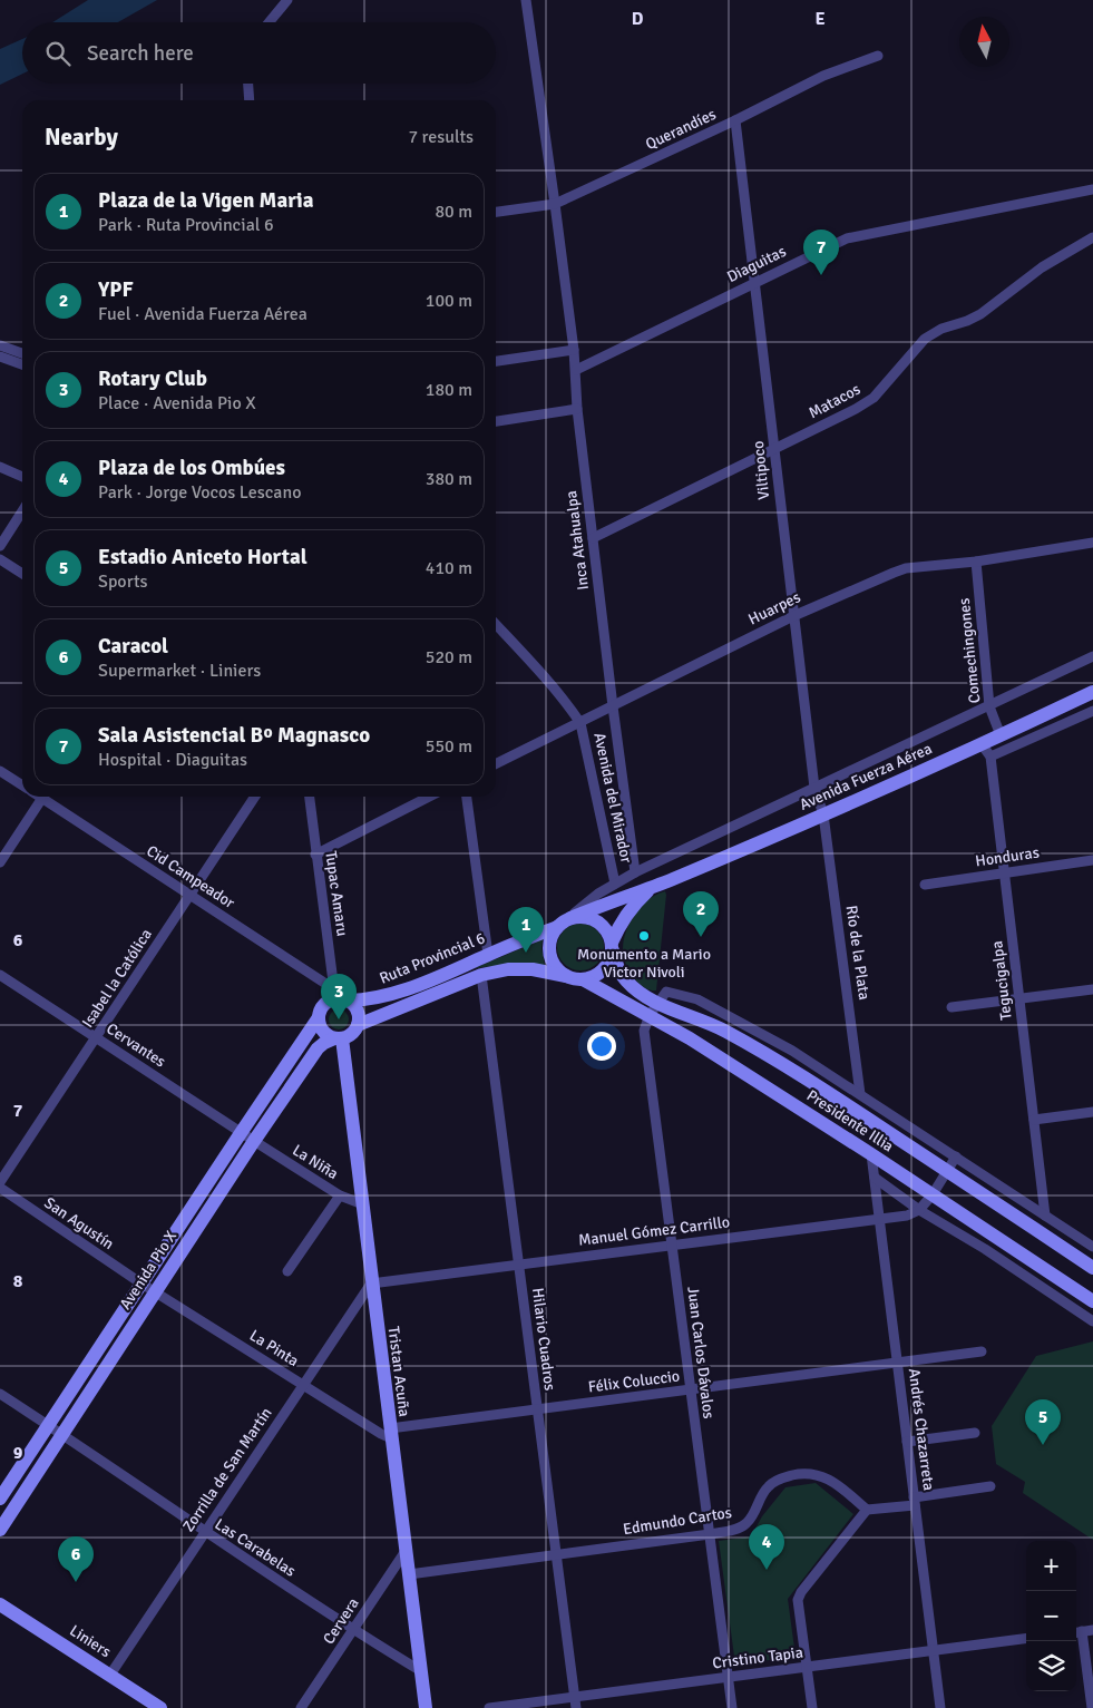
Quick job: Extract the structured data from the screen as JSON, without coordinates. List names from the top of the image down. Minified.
{"streets":{"main road":["Avenida Fuerza Aérea","Ruta Provincial 6","Presidente Illia","Avenida Pio X","Tristan Acuña","Liniers"],"street":["Querandíes","Diaguitas","Matacos","Viltipoco","Inca Atahualpa","Huarpes","Comechingones","Avenida del Mirador","Honduras","Cid Campeador","Tupac Amaru","Río de la Plata","Isabel la Católica","Tegucigalpa","Cervantes","La Niña","San Agustín","Manuel Gómez Carrillo","Hilario Cuadros","La Pinta","Juan Carlos Dávalos","Félix Coluccio","Andrés Chazarreta","Zorrilla de San Martín","Edmundo Cartos","Las Carabelas","Cervera","Cristino Tapia"]},"crossings":[["Querandíes","Viltipoco"],["Querandíes","Inca Atahualpa"],["Diaguitas","Viltipoco"],["Diaguitas","Inca Atahualpa"],["Matacos","Viltipoco"],["Matacos","Inca Atahualpa"],["Viltipoco","Huarpes"],["Viltipoco","Avenida Fuerza Aérea"],["Viltipoco","Río de la Plata"],["Inca Atahualpa","Huarpes"],["Huarpes","Comechingones"],["Huarpes","Avenida del Mirador"],["Comechingones","Avenida Fuerza Aérea"],["Avenida Fuerza Aérea","Río de la Plata"],["Avenida Fuerza Aérea","Ruta Provincial 6"],["Avenida Fuerza Aérea","Tegucigalpa"],["Avenida Fuerza Aérea","Presidente Illia"],["Honduras","Tegucigalpa"],["Cid Campeador","Tupac Amaru"],["Cid Campeador","Ruta Provincial 6"],["Cid Campeador","Isabel la Católica"],["Cid Campeador","Avenida Pio X"],["Cid Campeador","Tristan Acuña"],["Tupac Amaru","Ruta Provincial 6"],["Tupac Amaru","Avenida Pio X"],["Tupac Amaru","Tristan Acuña"],["Ruta Provincial 6","Presidente Illia"],["Ruta Provincial 6","Avenida Pio X"],["Ruta Provincial 6","Tristan Acuña"],["Isabel la Católica","Cervantes"],["Cervantes","La Niña"],["Cervantes","Avenida Pio X"],["Presidente Illia","Juan Carlos Dávalos"],["Presidente Illia","Andrés Chazarreta"],["La Niña","Avenida Pio X"],["La Niña","Tristan Acuña"],["San Agustín","Avenida Pio X"],["San Agustín","La Pinta"],["Manuel Gómez Carrillo","Hilario Cuadros"],["Manuel Gómez Carrillo","Juan Carlos Dávalos"],["Manuel Gómez Carrillo","Tristan Acuña"],["Manuel Gómez Carrillo","Andrés Chazarreta"],["Manuel Gómez Carrillo","Zorrilla de San Martín"],["Avenida Pio X","La Pinta"],["Avenida Pio X","Tristan Acuña"],["Avenida Pio X","Las Carabelas"],["Hilario Cuadros","Félix Coluccio"],["Hilario Cuadros","Edmundo Cartos"],["Hilario Cuadros","Cristino Tapia"],["La Pinta","Tristan Acuña"],["La Pinta","Félix Coluccio"],["La Pinta","Zorrilla de San Martín"],["Juan Carlos Dávalos","Félix Coluccio"],["Juan Carlos Dávalos","Edmundo Cartos"],["Juan Carlos Dávalos","Cristino Tapia"],["Tristan Acuña","Félix Coluccio"],["Tristan Acuña","Zorrilla de San Martín"],["Tristan Acuña","Edmundo Cartos"],["Tristan Acuña","Las Carabelas"],["Tristan Acuña","Cervera"],["Félix Coluccio","Andrés Chazarreta"],["Andrés Chazarreta","Cristino Tapia"],["Zorrilla de San Martín","Las Carabelas"],["Zorrilla de San Martín","Liniers"],["Las Carabelas","Cervera"]],"places":["Monumento a Mario Victor Nivoli"],"north":"top","page":{"search":"Search here","heading":["Nearby","7 results"],"list":[{"mark":"1","name":"Plaza de la Vigen Maria","note":"Park · Ruta Provincial 6","value":"80 m"},{"mark":"2","name":"YPF","note":"Fuel · Avenida Fuerza Aérea","value":"100 m"},{"mark":"3","name":"Rotary Club","note":"Place · Avenida Pio X","value":"180 m"},{"mark":"4","name":"Plaza de los Ombúes","note":"Park · Jorge Vocos Lescano","value":"380 m"},{"mark":"5","name":"Estadio Aniceto Hortal","note":"Sports","value":"410 m"},{"mark":"6","name":"Caracol","note":"Supermarket · Liniers","value":"520 m"},{"mark":"7","name":"Sala Asistencial Bº Magnasco","note":"Hospital · Diaguitas","value":"550 m"}],"pins":["7","2","1","3","5","4","6"],"map_buttons":["+","−"]},"grid":{"columns":["D","E"],"rows":["6","7","8","9"]}}
